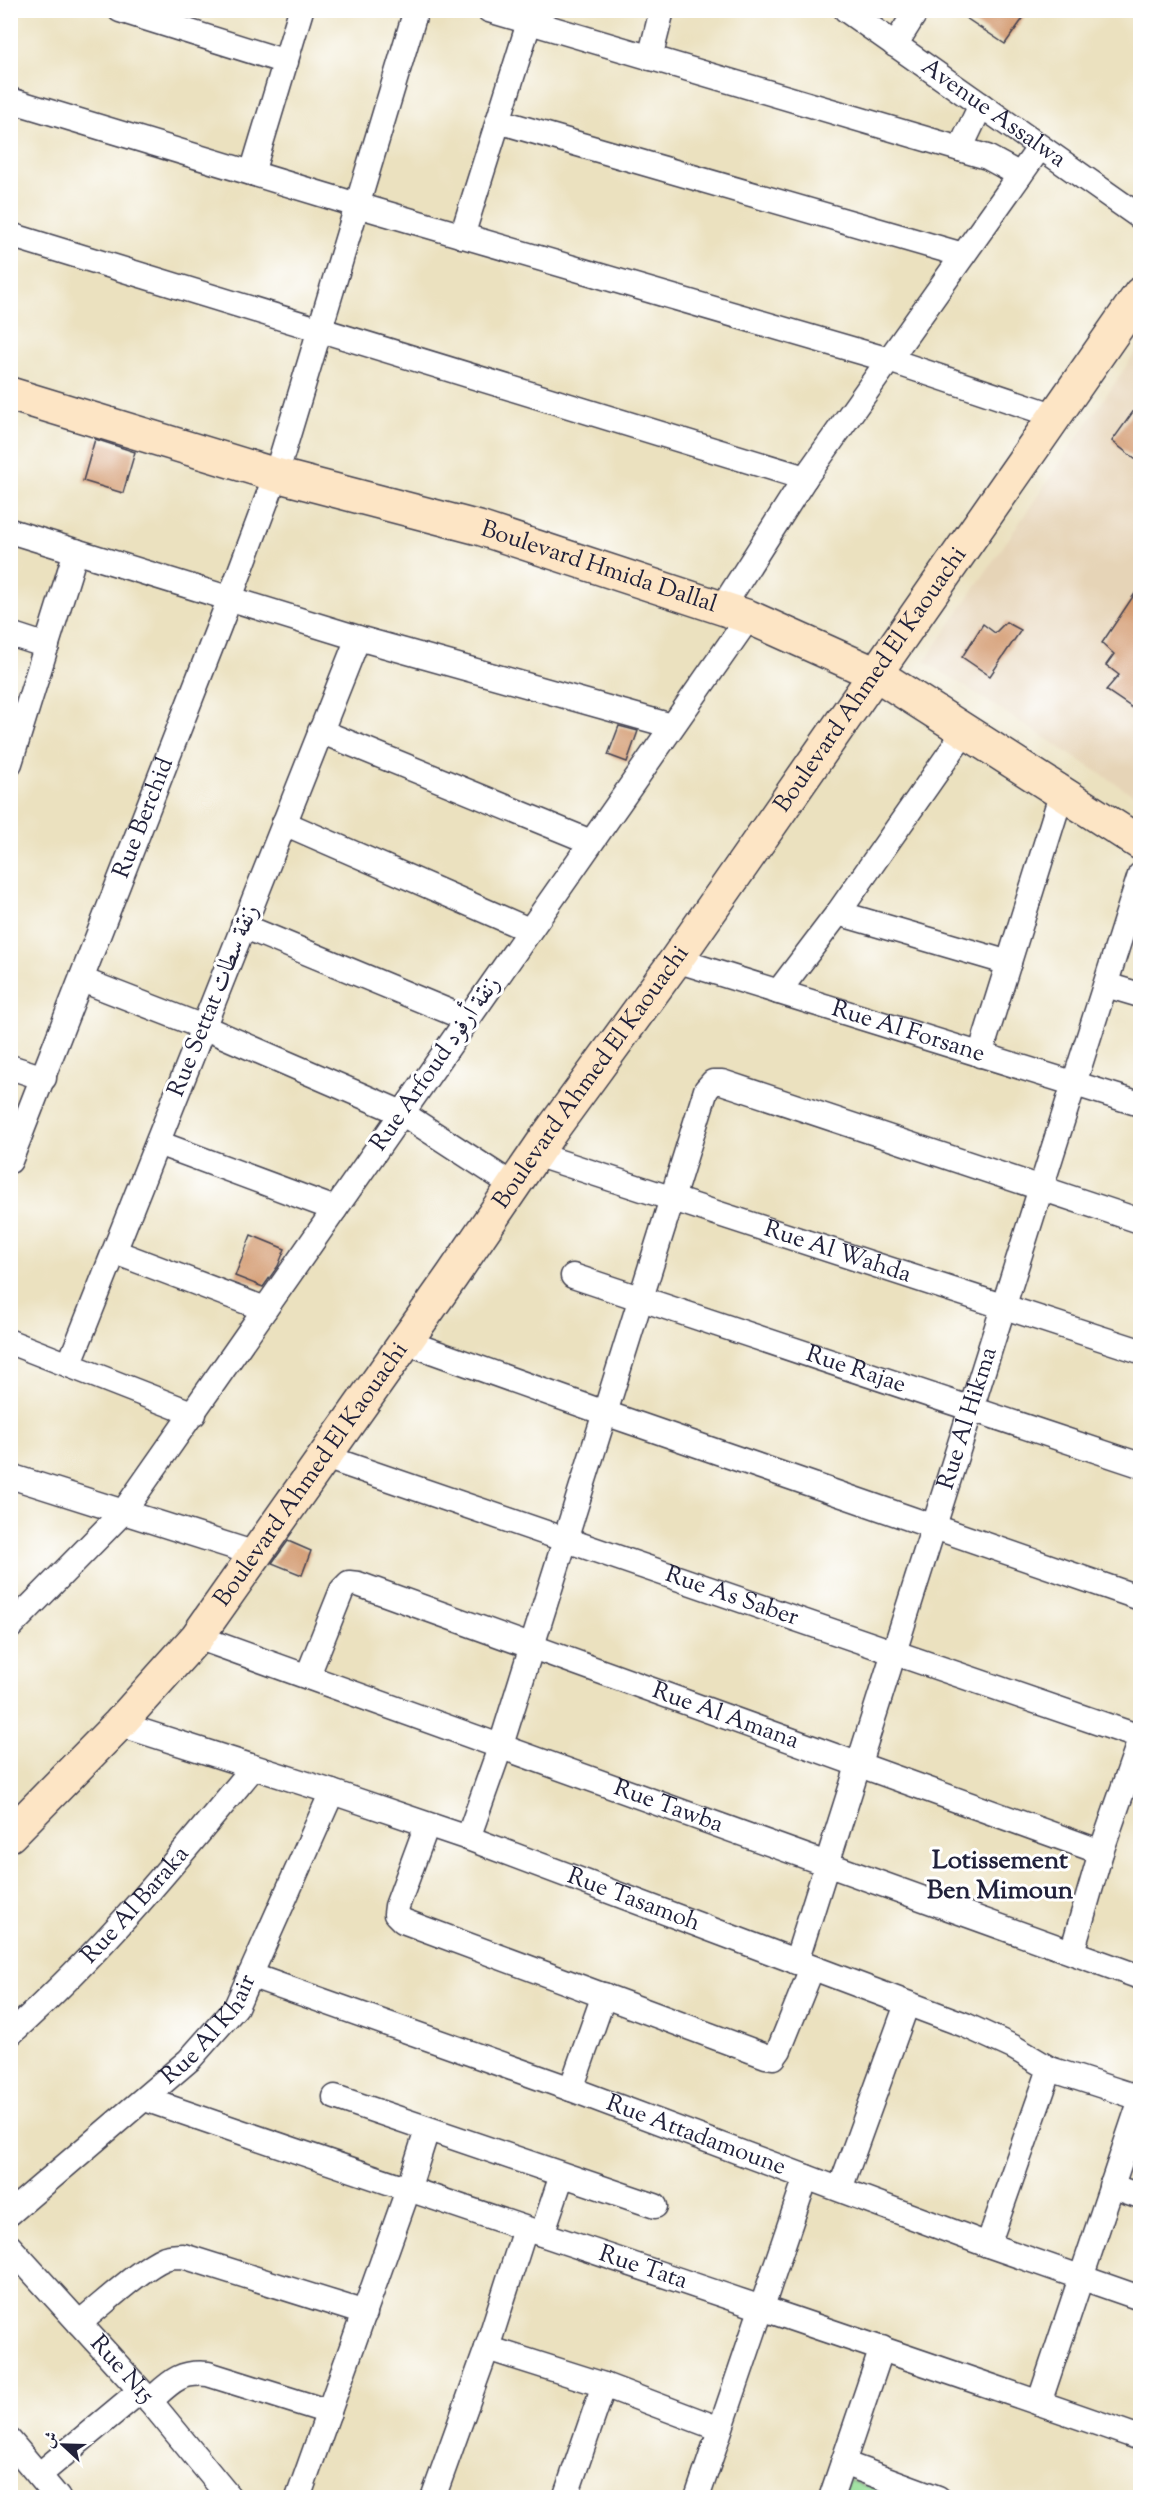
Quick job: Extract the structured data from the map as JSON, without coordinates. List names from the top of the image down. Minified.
{"streets":{"street":["Avenue Assalwa","Boulevard Hmida Dallal","Boulevard Ahmed El Kaouachi","Rue Berchid","Rue Settat زنقة سطات","Rue Al Forsane","Rue Arfoud زنقة أرفود","Rue Al Wahda","Rue Rajae","Rue Al Hikma","Rue As Saber","Rue Al Amana","Rue Tawba","Rue Tasamoh","Rue Al Baraka","Rue Al Khair","Rue Attadamoune","Rue Tata","Rue N15"]},"crossings":[["Avenue Assalwa","Rue Arfoud زنقة أرفود"],["Boulevard Hmida Dallal","Boulevard Ahmed El Kaouachi"],["Boulevard Hmida Dallal","Rue Berchid"],["Boulevard Hmida Dallal","Rue Arfoud زنقة أرفود"],["Boulevard Ahmed El Kaouachi","Rue Al Forsane"],["Boulevard Ahmed El Kaouachi","Rue Al Wahda"],["Boulevard Ahmed El Kaouachi","Rue As Saber"],["Boulevard Ahmed El Kaouachi","Rue Tawba"],["Boulevard Ahmed El Kaouachi","Rue Tasamoh"],["Rue Al Forsane","Rue Al Hikma"],["Rue Al Wahda","Rue Al Hikma"],["Rue Rajae","Rue Al Hikma"],["Rue Al Hikma","Rue As Saber"],["Rue Al Hikma","Rue Al Amana"],["Rue Al Hikma","Rue Tawba"],["Rue Al Hikma","Rue Tasamoh"],["Rue Al Amana","Rue Tawba"],["Rue Tasamoh","Rue Al Baraka"],["Rue Tasamoh","Rue Al Khair"],["Rue Al Khair","Rue Attadamoune"],["Rue Al Khair","Rue Tata"]],"districts":["Lotissement Ben Mimoun"],"north":"left"}
